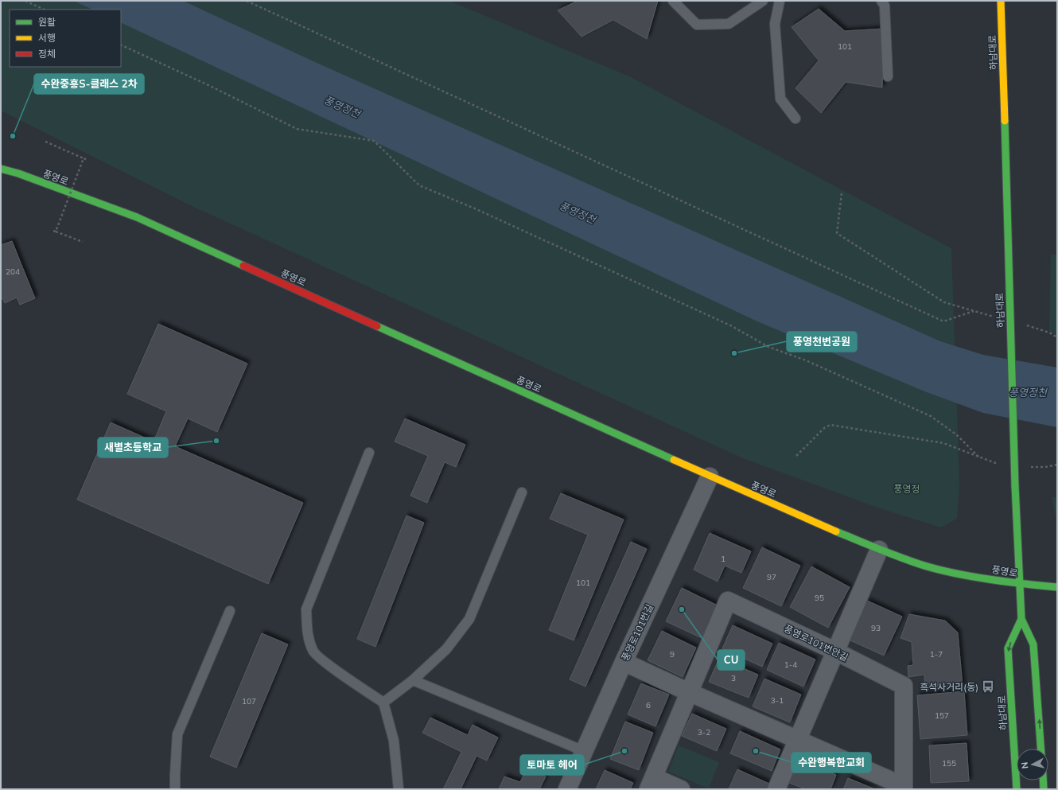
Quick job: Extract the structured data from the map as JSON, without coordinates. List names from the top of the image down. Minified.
{"streets":{"main road":["하남대로","풍영로"],"street":["풍영로101번길","풍영로101번안길"]},"crossings":[["하남대로","풍영로"],["풍영로","풍영로101번길"],["풍영로101번길","풍영로101번안길"]],"water":["풍영정천"],"parks":["풍영정"],"places":{"other":["수완중흥S-클래스 2차","풍영천변공원","새별초등학교","CU","토마토 헤어","수완행복한교회"],"bus stop":["흑석사거리(동)"]},"house_numbers":["101","204","1","97","101","95","93","9","1-7","1-4","3","3-1","107","6","157","3-2","155"],"legend":["원활","서행","정체"],"north":"left"}
